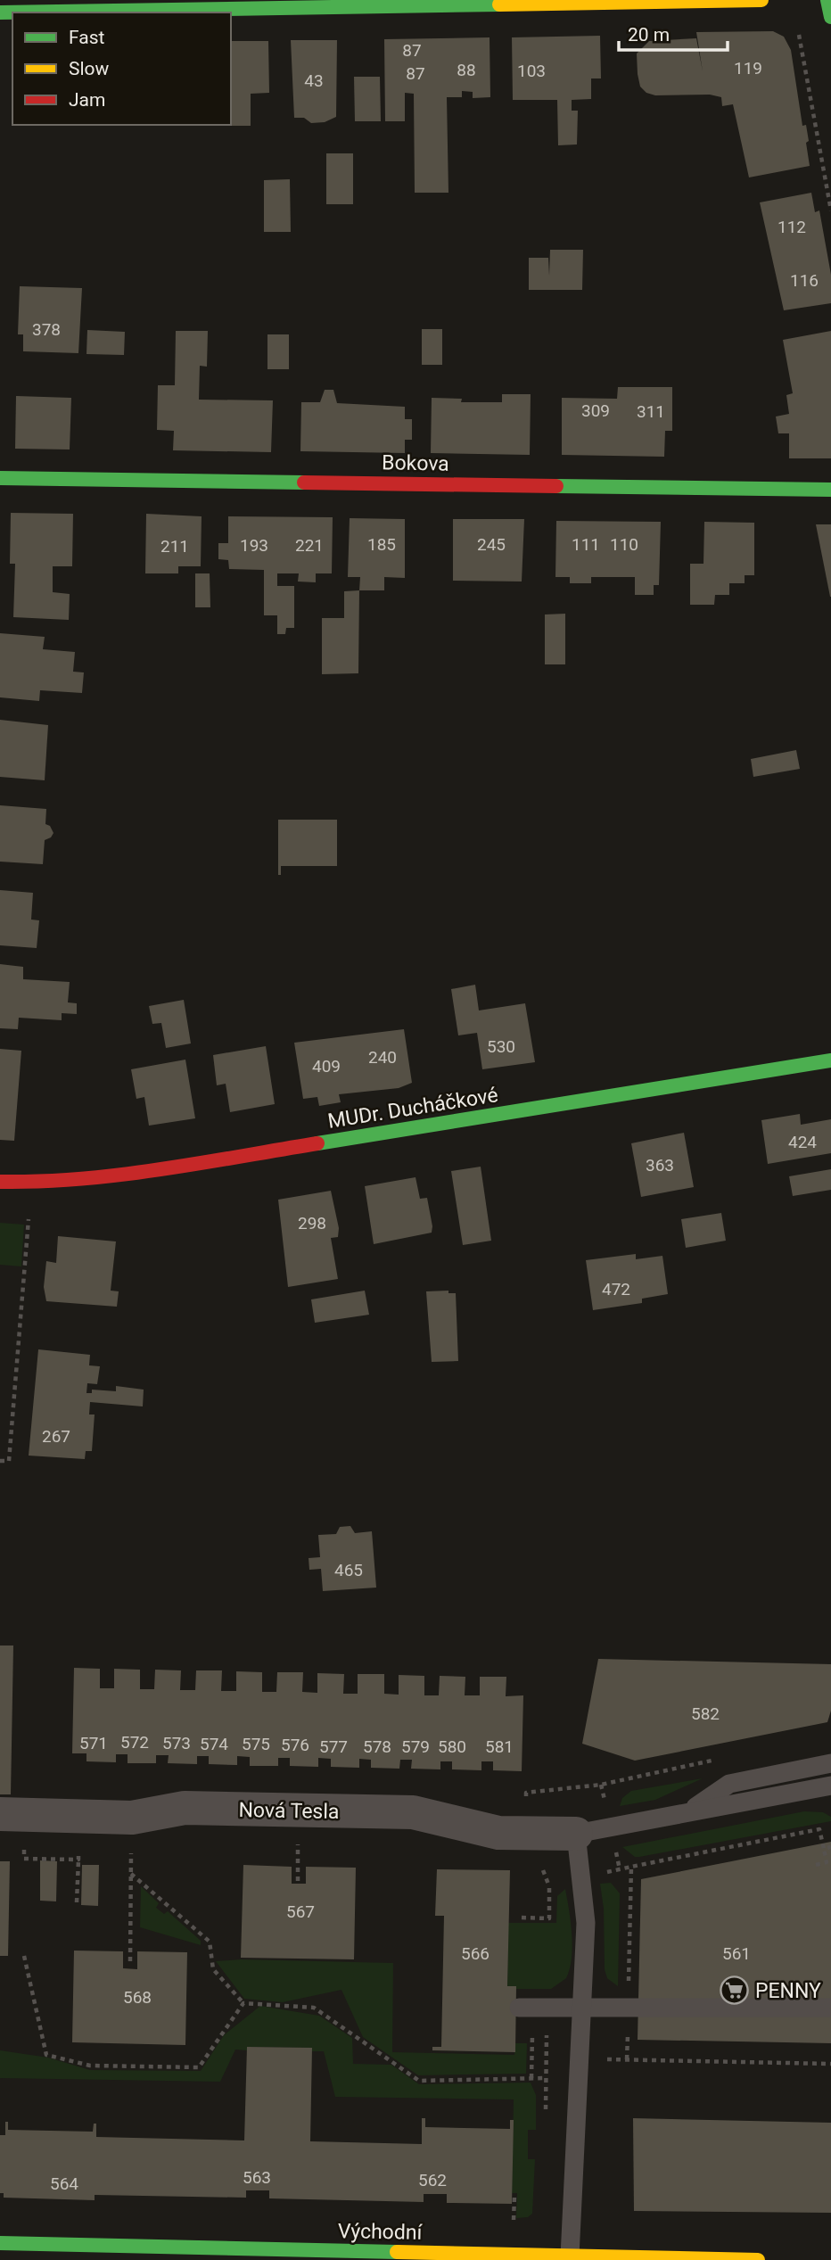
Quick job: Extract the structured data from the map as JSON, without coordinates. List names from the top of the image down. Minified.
{"streets":{"street":["Bokova","MUDr. Ducháčkové","Nová Tesla","Východní"]},"places":{"supermarket":["PENNY"]},"house_numbers":["87","119","88","103","87","43","112","116","378","309","311","185","245","111","110","193","221","211","530","240","409","424","363","298","472","267","465","582","572","571","573","574","575","576","577","578","579","580","581","567","566","561","568","563","562","564"],"legend":["Fast","Slow","Jam"],"scale_bar":"20 m"}
